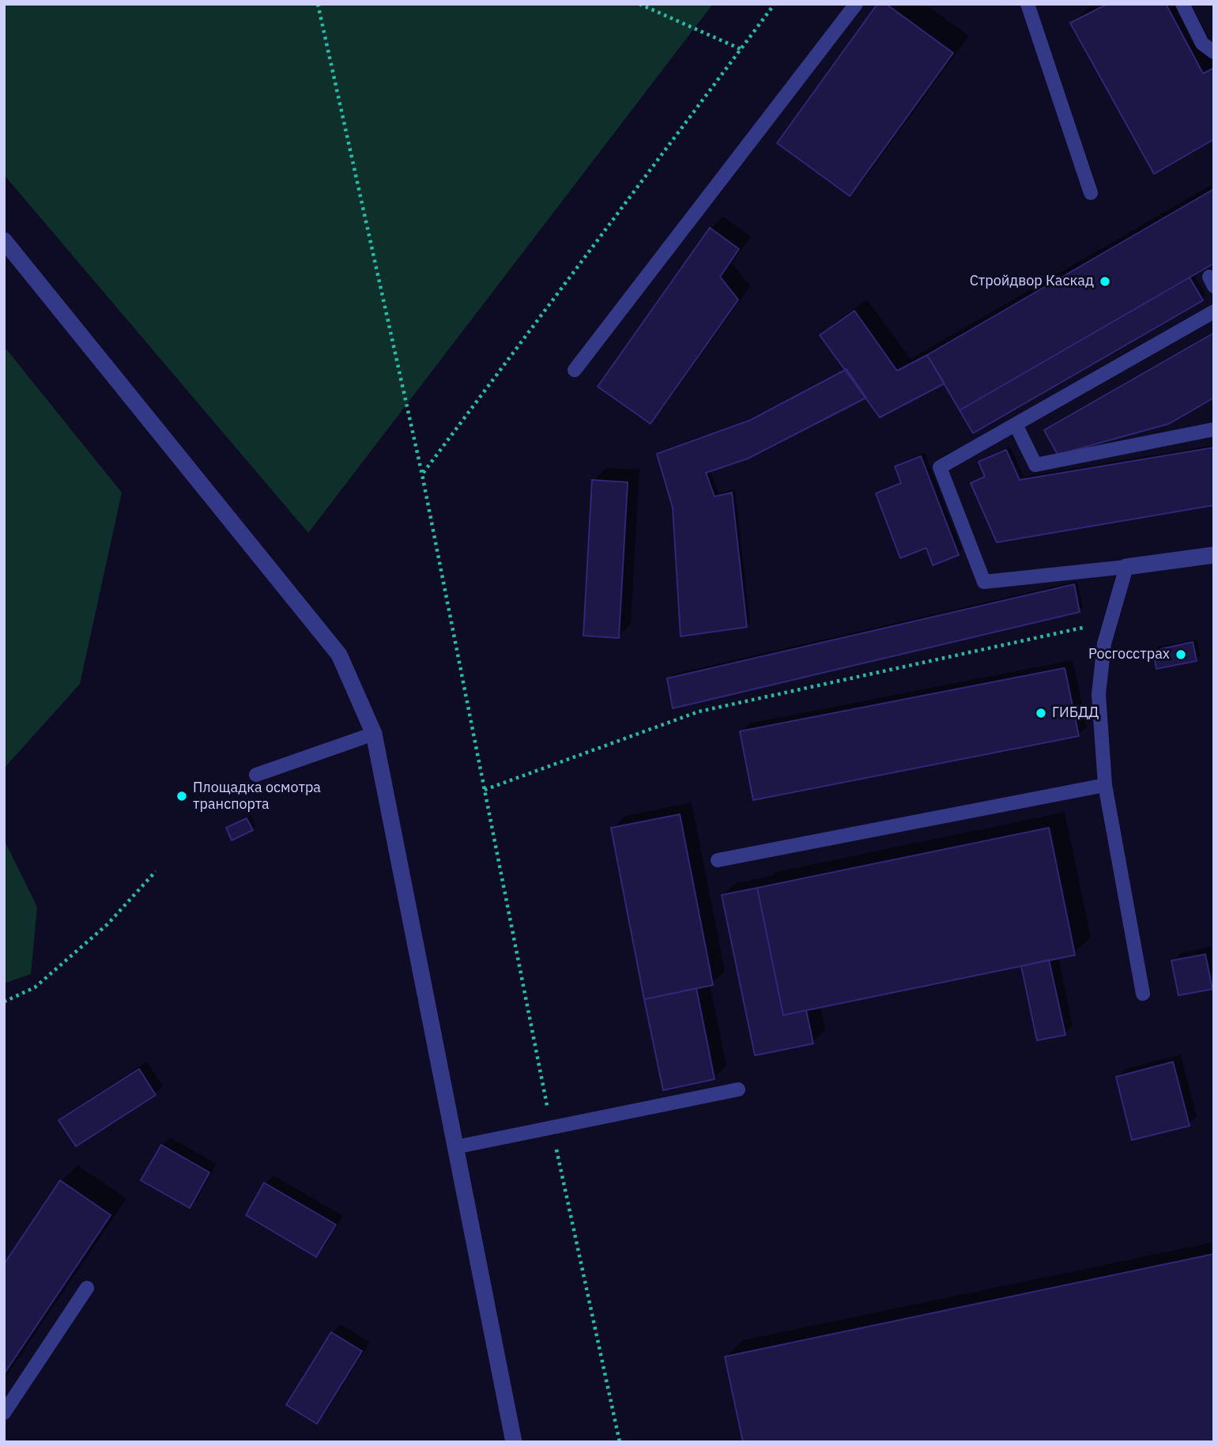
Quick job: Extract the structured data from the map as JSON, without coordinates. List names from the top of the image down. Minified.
{"places":["Стройдвор Каскад","Росгосстрах","ГИБДД","Площадка осмотра транспорта"]}
